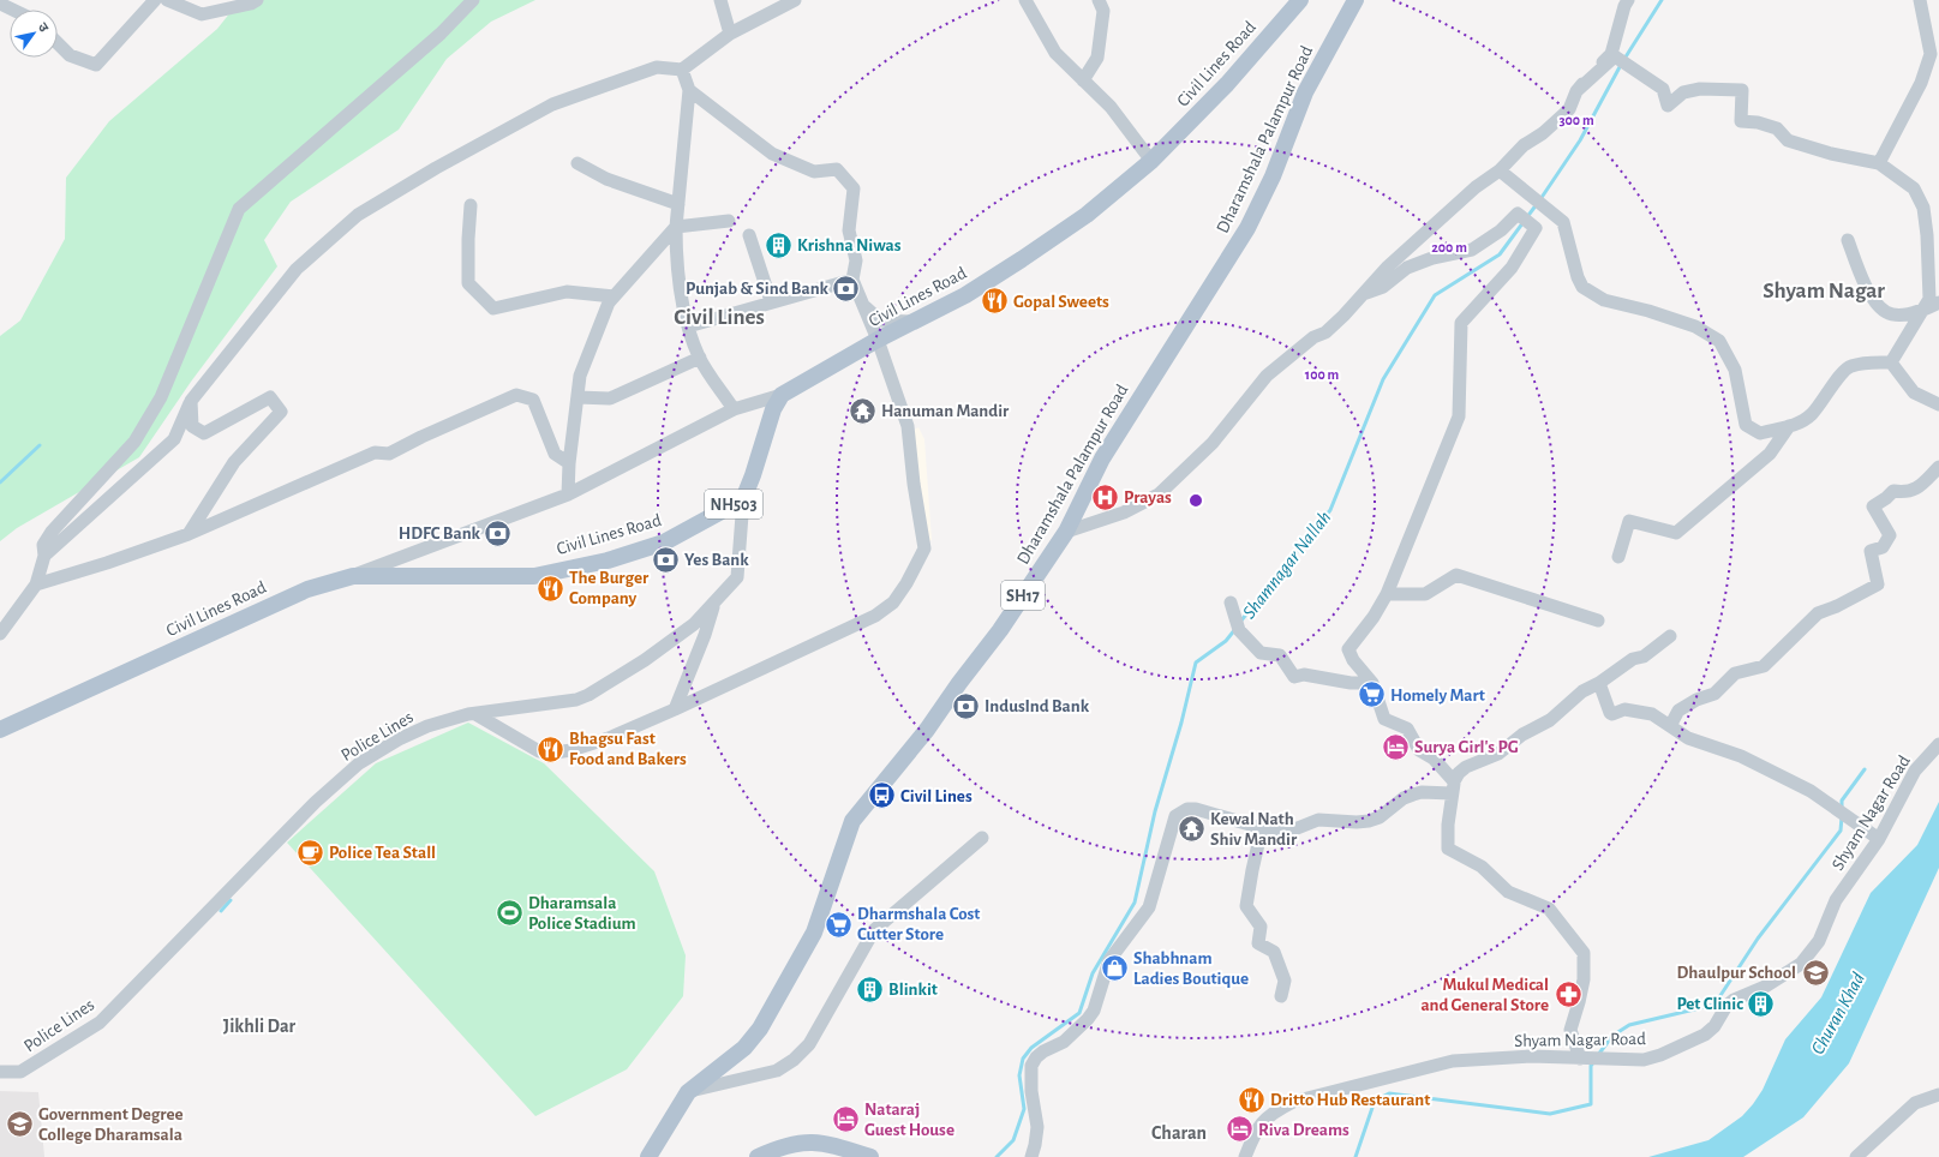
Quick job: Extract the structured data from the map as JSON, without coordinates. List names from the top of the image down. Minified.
{"streets":{"main road":["Civil Lines Road","Dharamshala Palampur Road","NH503","SH17"],"street":["Police Lines","Shyam Nagar Road"]},"crossings":[["Civil Lines Road","NH503"],["Civil Lines Road","Police Lines"],["NH503","Police Lines"]],"districts":["Shyam Nagar","Civil Lines","Jikhli Dar","Charan"],"water":["Shamnagar Nallah","Churan Khad"],"places":{"building":["Krishna Niwas","Blinkit","Pet Clinic"],"bank":["Punjab & Sind Bank","HDFC Bank","Yes Bank","IndusInd Bank"],"restaurant":["Gopal Sweets","The Burger Company","Bhagsu Fast Food and Bakers","Dritto Hub Restaurant"],"temple":["Hanuman Mandir","Kewal Nath Shiv Mandir"],"hospital":["Prayas"],"supermarket":["Homely Mart","Dharmshala Cost Cutter Store"],"hotel":["Surya Girl's PG","Nataraj Guest House","Riva Dreams"],"bus stop":["Civil Lines"],"cafe":["Police Tea Stall"],"sports":["Dharamsala Police Stadium"],"shop":["Shabhnam Ladies Boutique"],"school or university":["Dhaulpur School","Government Degree College Dharamsala"],"pharmacy":["Mukul Medical and General Store"]},"north":"top right","rings":["300 m","200 m","100 m"]}
